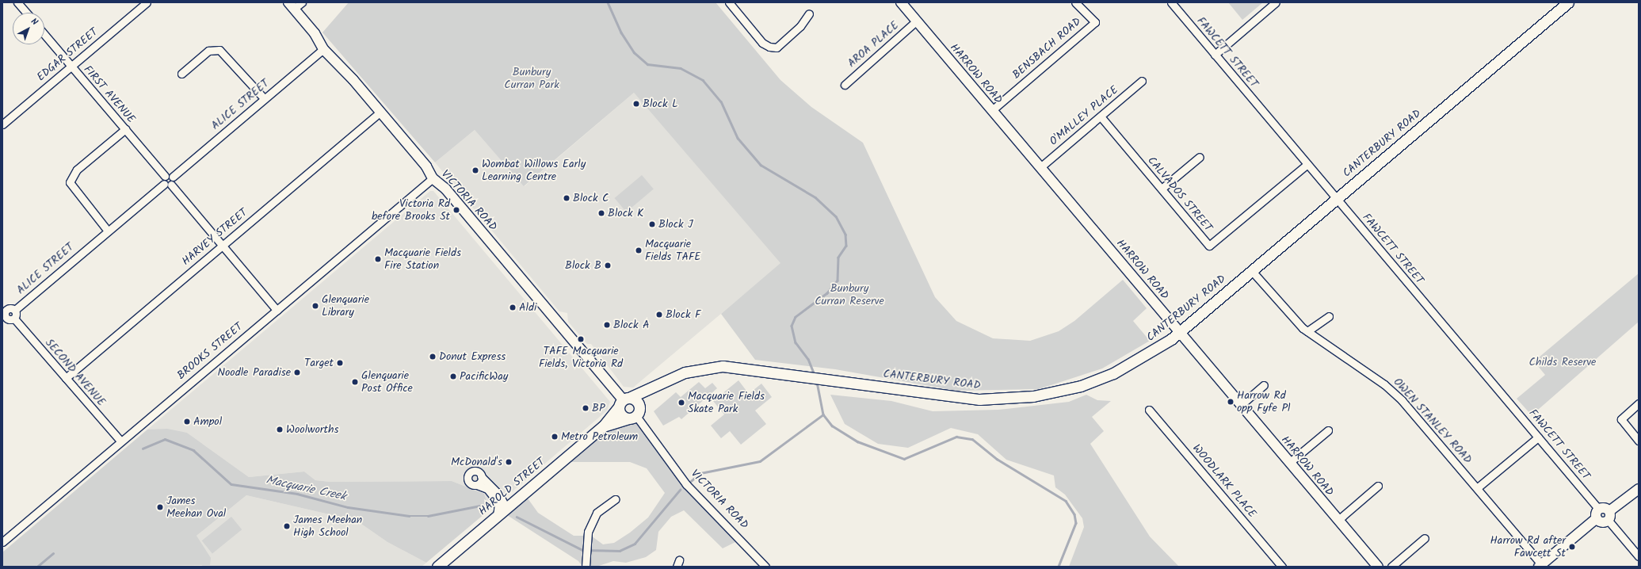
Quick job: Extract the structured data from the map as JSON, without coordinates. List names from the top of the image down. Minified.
{"streets":{"main road":["CANTERBURY ROAD","HAROLD STREET"],"street":["AROA PLACE","BENSBACH ROAD","FAWCETT STREET","EDGAR STREET","HARROW ROAD","FIRST AVENUE","ALICE STREET","O'MALLEY PLACE","CALVADOS STREET","VICTORIA ROAD","HARVEY STREET","BROOKS STREET","SECOND AVENUE","OWEN STANLEY ROAD","WOODLARK PLACE"]},"crossings":[["AROA PLACE","HARROW ROAD"],["BENSBACH ROAD","HARROW ROAD"],["FAWCETT STREET","CANTERBURY ROAD"],["FAWCETT STREET","CALVADOS STREET"],["EDGAR STREET","FIRST AVENUE"],["HARROW ROAD","O'MALLEY PLACE"],["HARROW ROAD","CANTERBURY ROAD"],["ALICE STREET","VICTORIA ROAD"],["O'MALLEY PLACE","CALVADOS STREET"],["CANTERBURY ROAD","VICTORIA ROAD"],["CANTERBURY ROAD","OWEN STANLEY ROAD"],["CANTERBURY ROAD","HAROLD STREET"],["VICTORIA ROAD","HARVEY STREET"],["VICTORIA ROAD","BROOKS STREET"],["VICTORIA ROAD","HAROLD STREET"],["HARVEY STREET","SECOND AVENUE"],["BROOKS STREET","SECOND AVENUE"]],"water":["Macquarie Creek"],"parks":["Bunbury Curran Park","Bunbury Curran Reserve","Childs Reserve"],"places":["Block L","Wombat Willows Early Learning Centre","Block C","Victoria Rd before Brooks St","Block K","Block J","Macquarie Fields TAFE","Macquarie Fields Fire Station","Block B","Glenquarie Library","Aldi","Block F","Block A","TAFE Macquarie Fields, Victoria Rd","Donut Express","Target","Noodle Paradise","PacificWay","Glenquarie Post Office","Harrow Rd opp Fyfe Pl","Macquarie Fields Skate Park","BP","Ampol","Woolworths","Metro Petroleum","McDonald's","James Meehan Oval","James Meehan High School","Harrow Rd after Fawcett St"],"north":"top right"}
